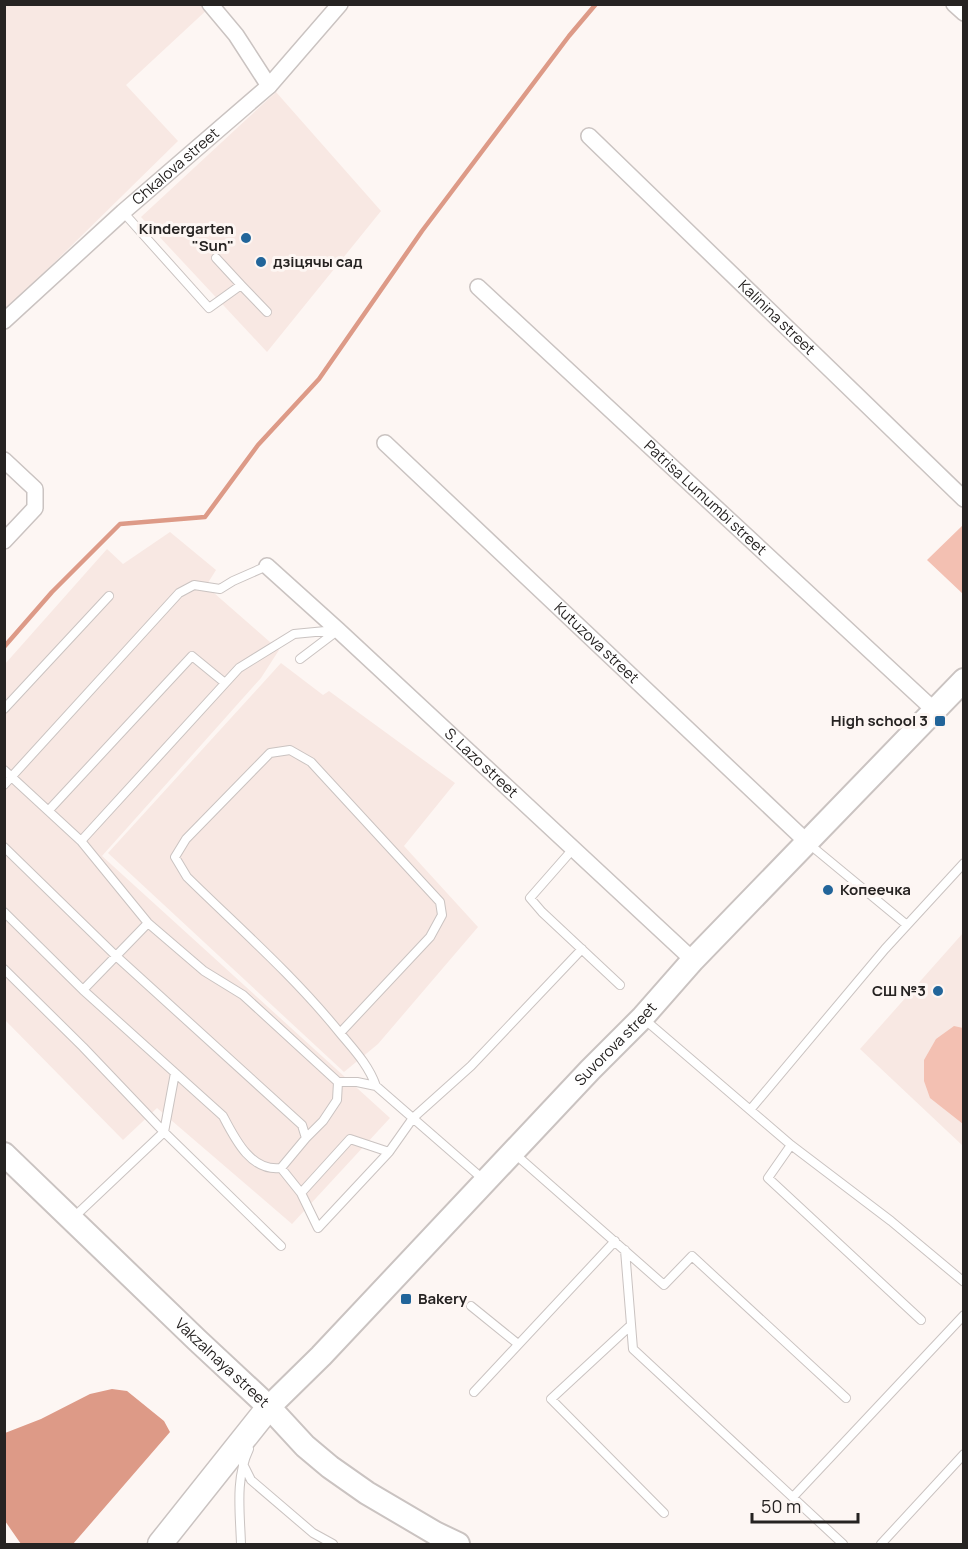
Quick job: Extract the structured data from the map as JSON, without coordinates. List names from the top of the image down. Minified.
{"streets":{"main road":["Suvorova street","Vakzalnaya street"],"street":["Chkalova street","Kalinina street","Patrisa Lumumbi street","Kutuzova street","S. Lazo street"]},"crossings":[["Patrisa Lumumbi street","Suvorova street"],["Kutuzova street","Suvorova street"],["S. Lazo street","Suvorova street"],["Suvorova street","Vakzalnaya street"]],"places":{"other":["Kindergarten \"Sun\"","дзіцячы сад","Копеечка","СШ №3"],"transit":["High school 3","Bakery"]},"scale_bar":"50 m"}
